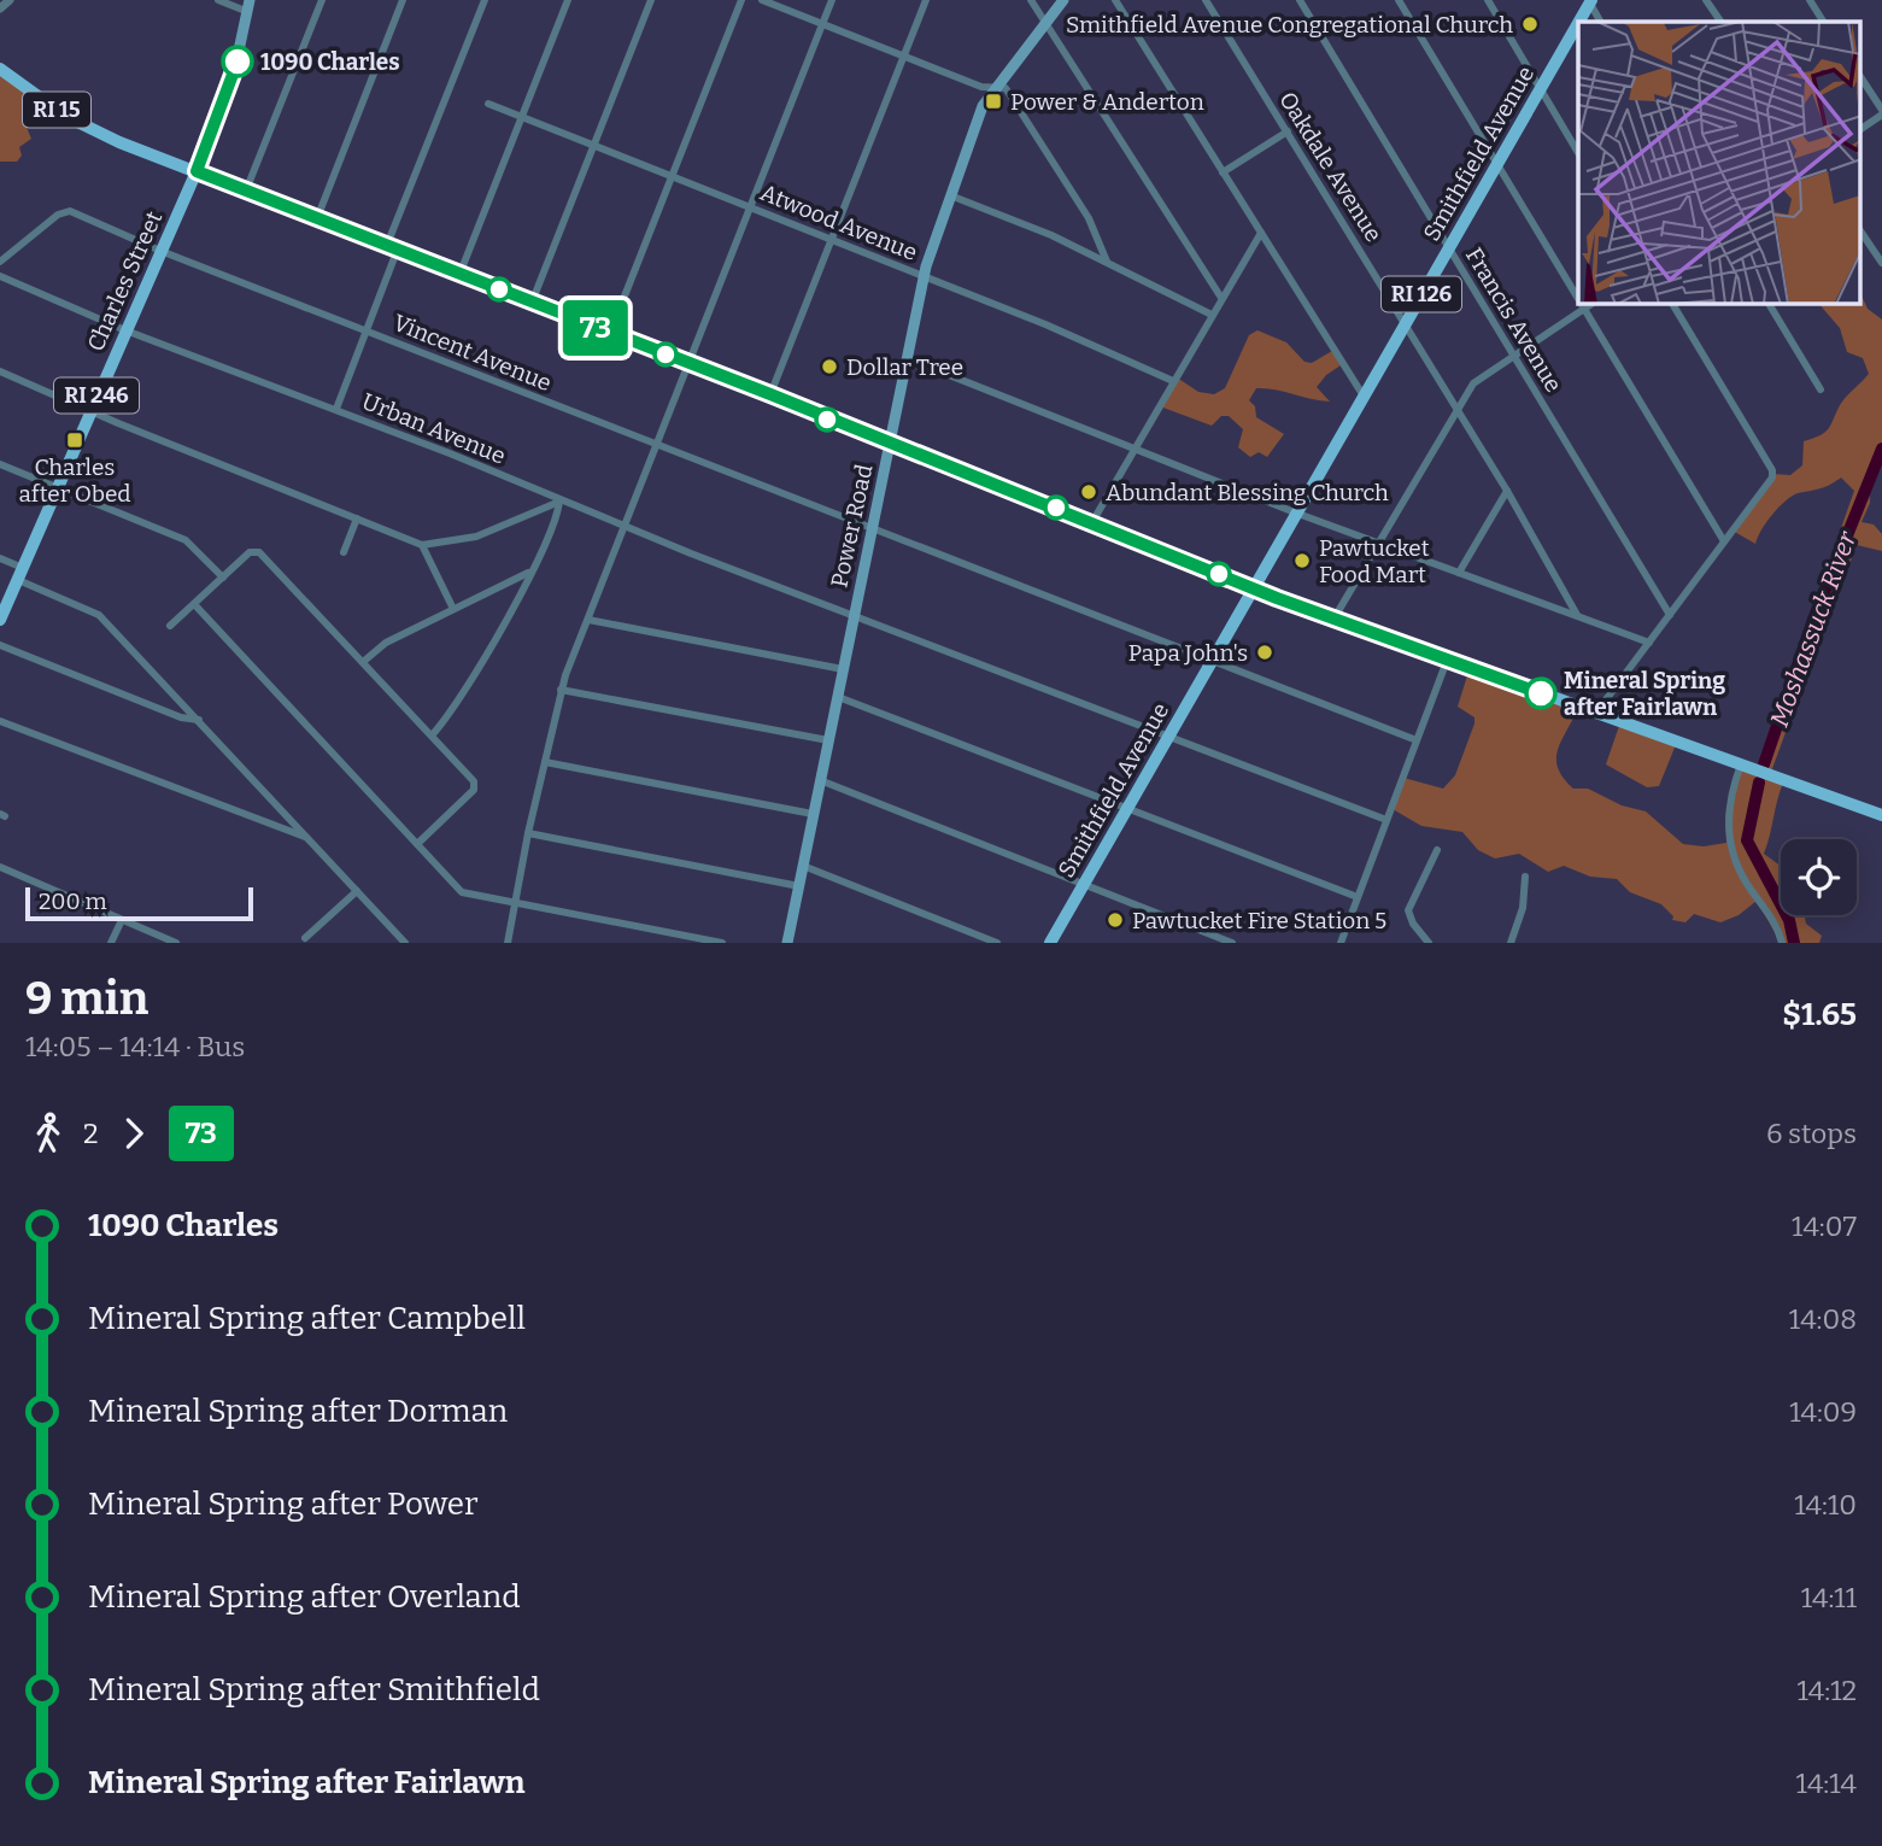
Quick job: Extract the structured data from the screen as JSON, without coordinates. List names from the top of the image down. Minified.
{"streets":{"main road":["RI 15","Smithfield Avenue","Charles Street","RI 126","RI 246","Power Road"],"street":["Oakdale Avenue","Atwood Avenue","Francis Avenue","Vincent Avenue","Urban Avenue"]},"crossings":[["RI 15","Smithfield Avenue"],["RI 15","Charles Street"],["RI 15","Power Road"],["Smithfield Avenue","Oakdale Avenue"],["Smithfield Avenue","Francis Avenue"],["Smithfield Avenue","Vincent Avenue"],["Smithfield Avenue","Urban Avenue"],["Atwood Avenue","Power Road"],["Charles Street","Vincent Avenue"],["Charles Street","Urban Avenue"],["Vincent Avenue","Power Road"],["Urban Avenue","Power Road"]],"water":["Moshassuck River"],"places":{"other":["Smithfield Avenue Congregational Church","1090 Charles","Dollar Tree","Abundant Blessing Church","Pawtucket Food Mart","Papa John's","Mineral Spring after Fairlawn","Pawtucket Fire Station 5"],"transit":["Power & Anderton","Charles after Obed"]},"lines":["bus line 73"],"scale_bar":"200 m","page":{"on_map":"73","scale":"200 m","heading":["9 min","14:05 – 14:14 · Bus","$1.65"],"legs":["2","73","6 stops"],"list":[{"name":"1090 Charles","value":"14:07"},{"name":"Mineral Spring after Campbell","value":"14:08"},{"name":"Mineral Spring after Dorman","value":"14:09"},{"name":"Mineral Spring after Power","value":"14:10"},{"name":"Mineral Spring after Overland","value":"14:11"},{"name":"Mineral Spring after Smithfield","value":"14:12"},{"name":"Mineral Spring after Fairlawn","value":"14:14"}]}}
